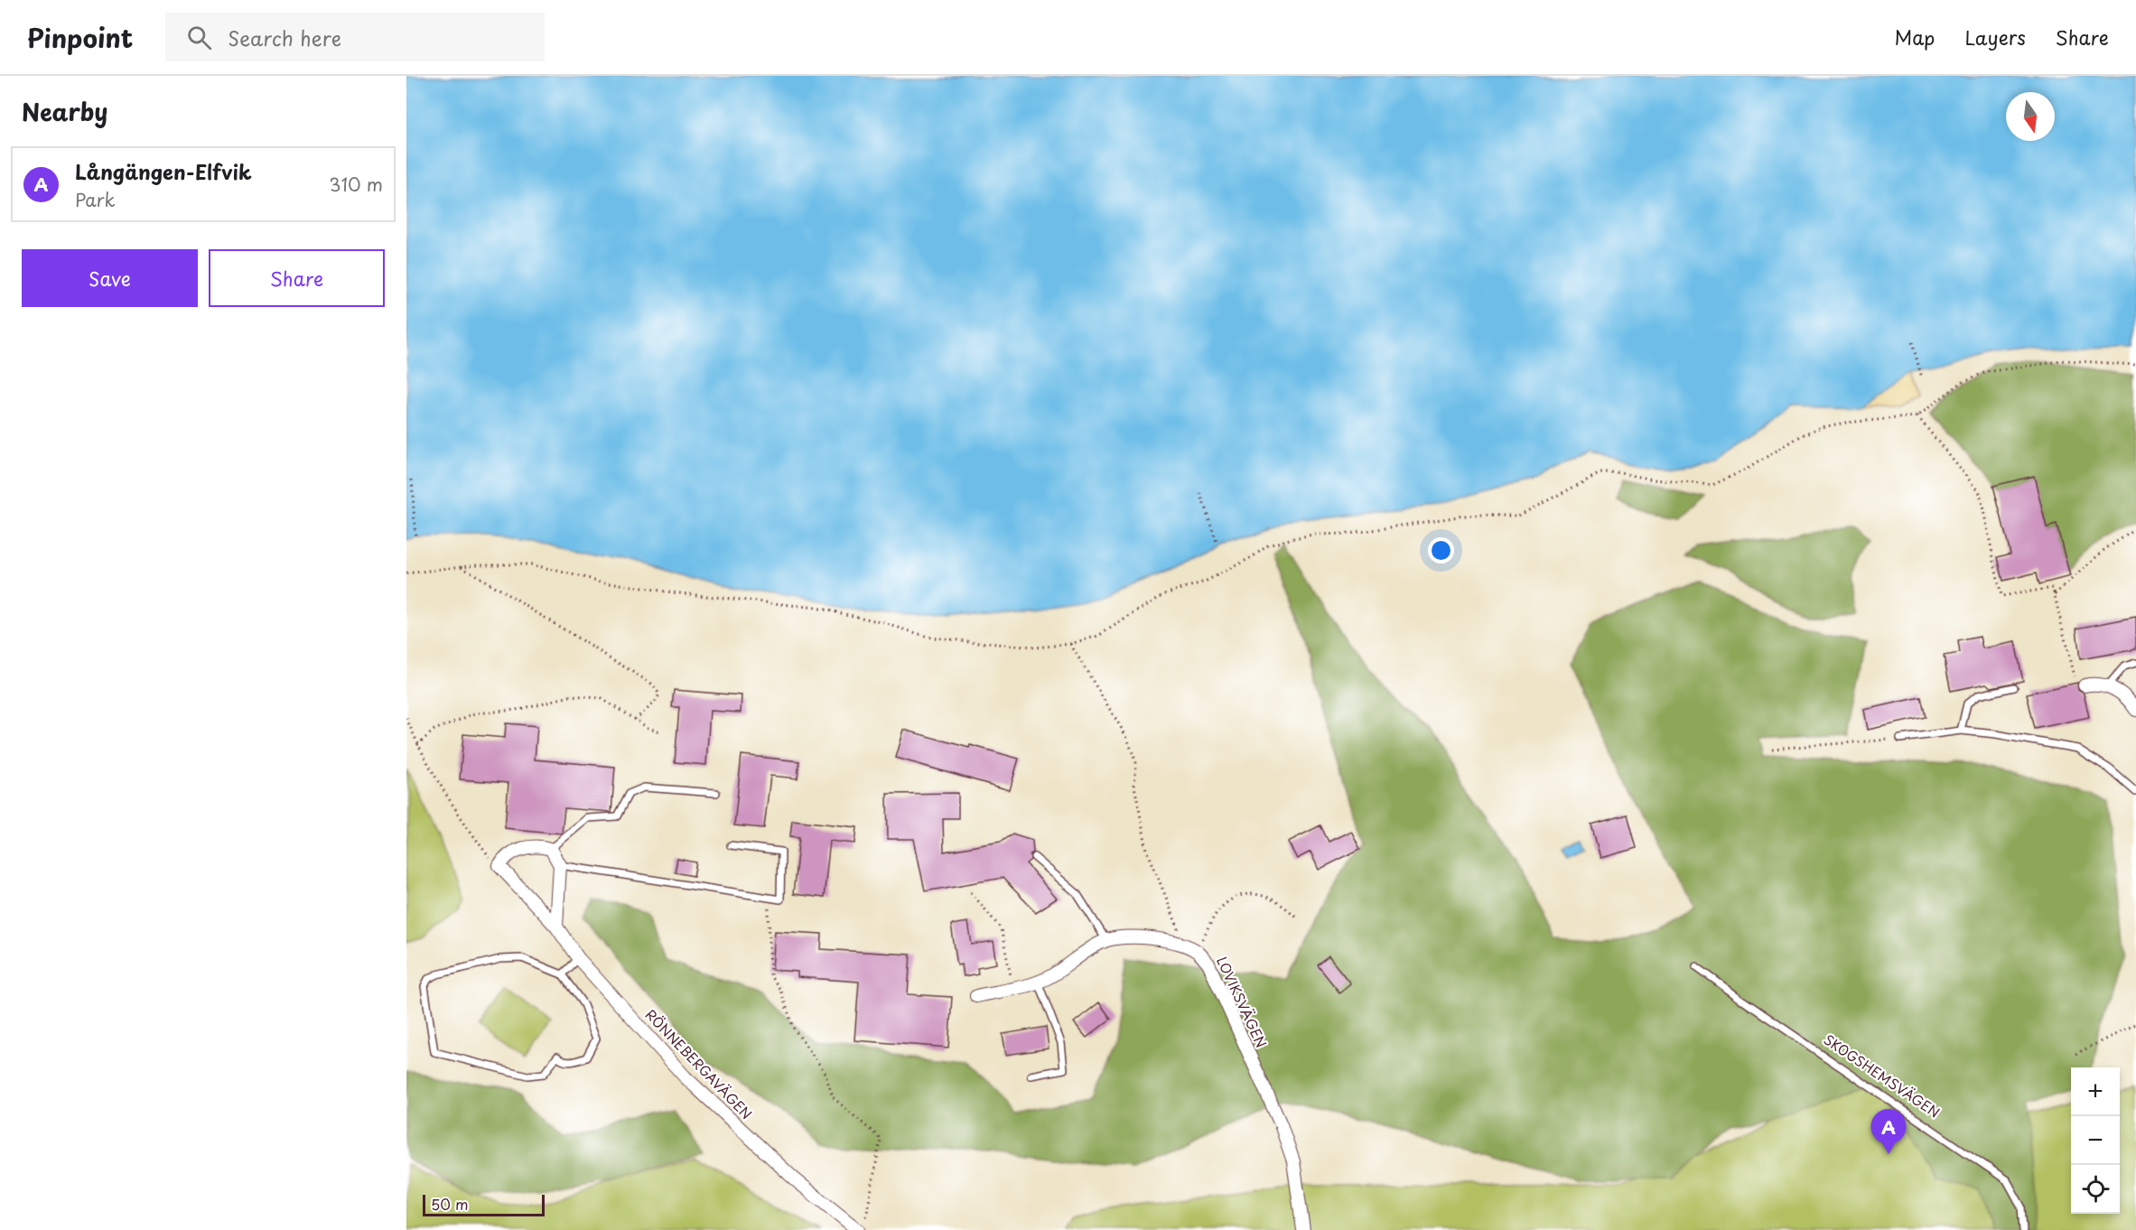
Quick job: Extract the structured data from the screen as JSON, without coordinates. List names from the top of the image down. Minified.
{"streets":{"street":["LOVIKSVÄGEN","RÖNNEBERGAVÄGEN"],"lane":["SKOGSHEMSVÄGEN"]},"scale_bar":"50 m","north":"bottom","page":{"header":"Pinpoint","search":"Search here","nav":["Map","Layers","Share"],"heading":"Nearby","list":[{"mark":"A","name":"Långängen-Elfvik","note":"Park","value":"310 m"}],"buttons":["Save","Share"],"map_buttons":["+","−"],"pins":"A","scale":"50 m"}}
